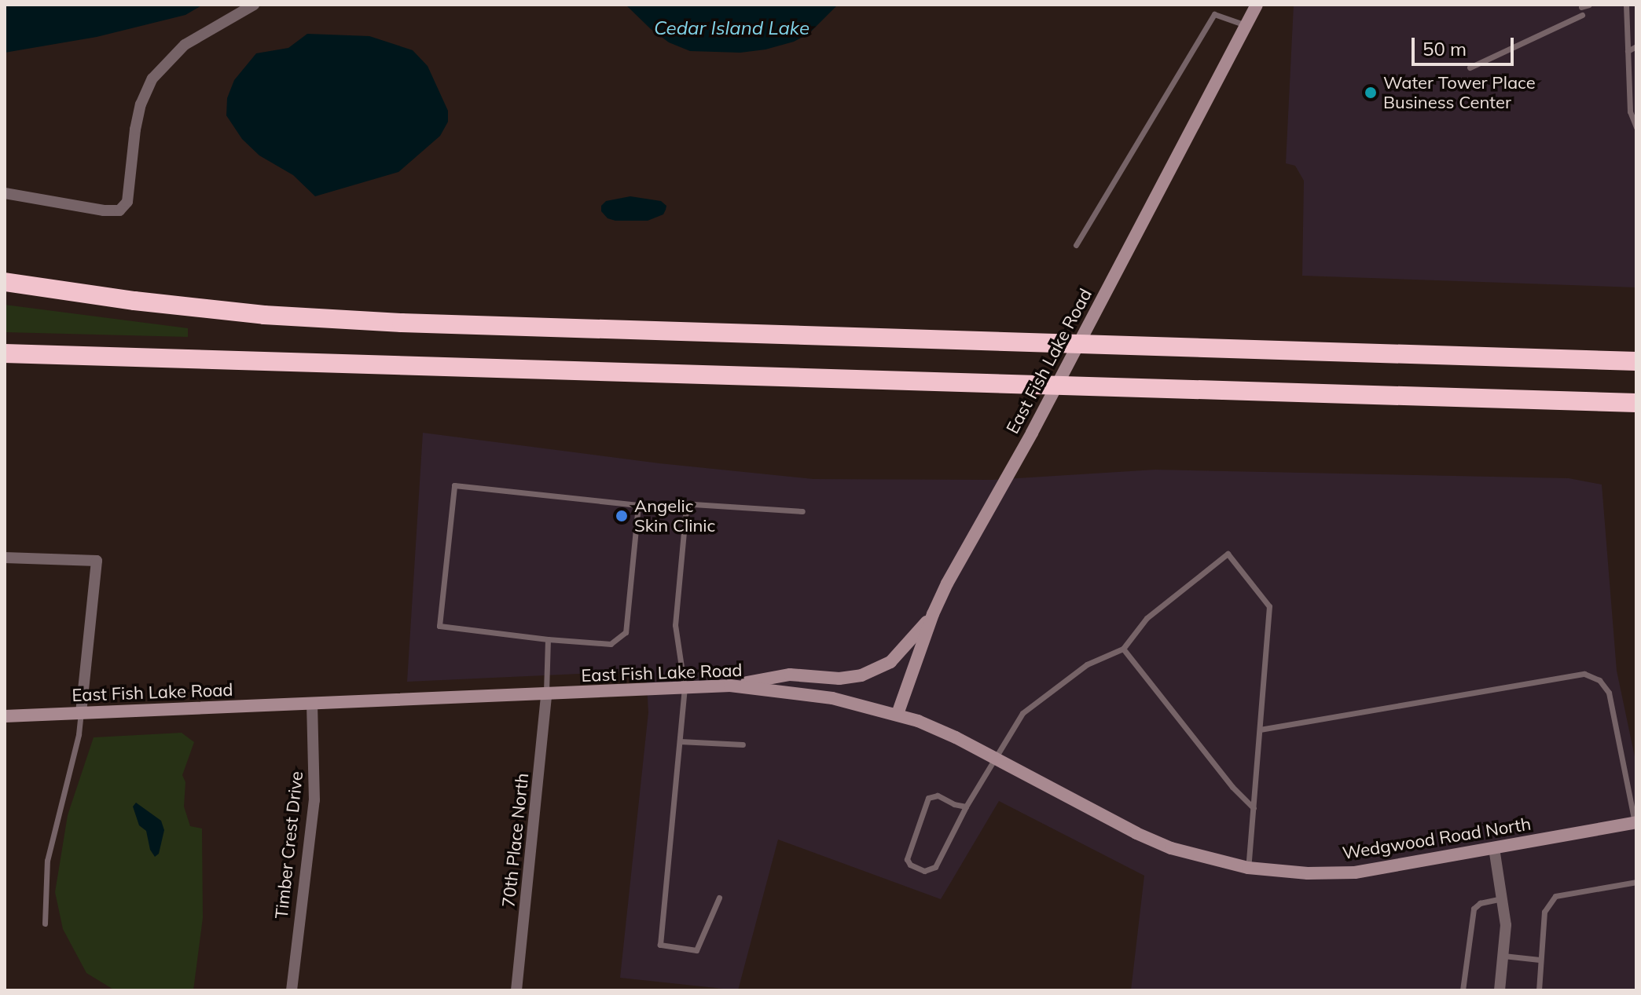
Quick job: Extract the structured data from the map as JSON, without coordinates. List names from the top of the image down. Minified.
{"streets":{"street":["East Fish Lake Road","Wedgwood Road North","70th Place North","Timber Crest Drive"]},"crossings":[["East Fish Lake Road","Wedgwood Road North"],["East Fish Lake Road","70th Place North"],["East Fish Lake Road","Timber Crest Drive"]],"water":["Cedar Island Lake"],"places":["Water Tower Place Business Center","Angelic Skin Clinic"],"scale_bar":"50 m"}
